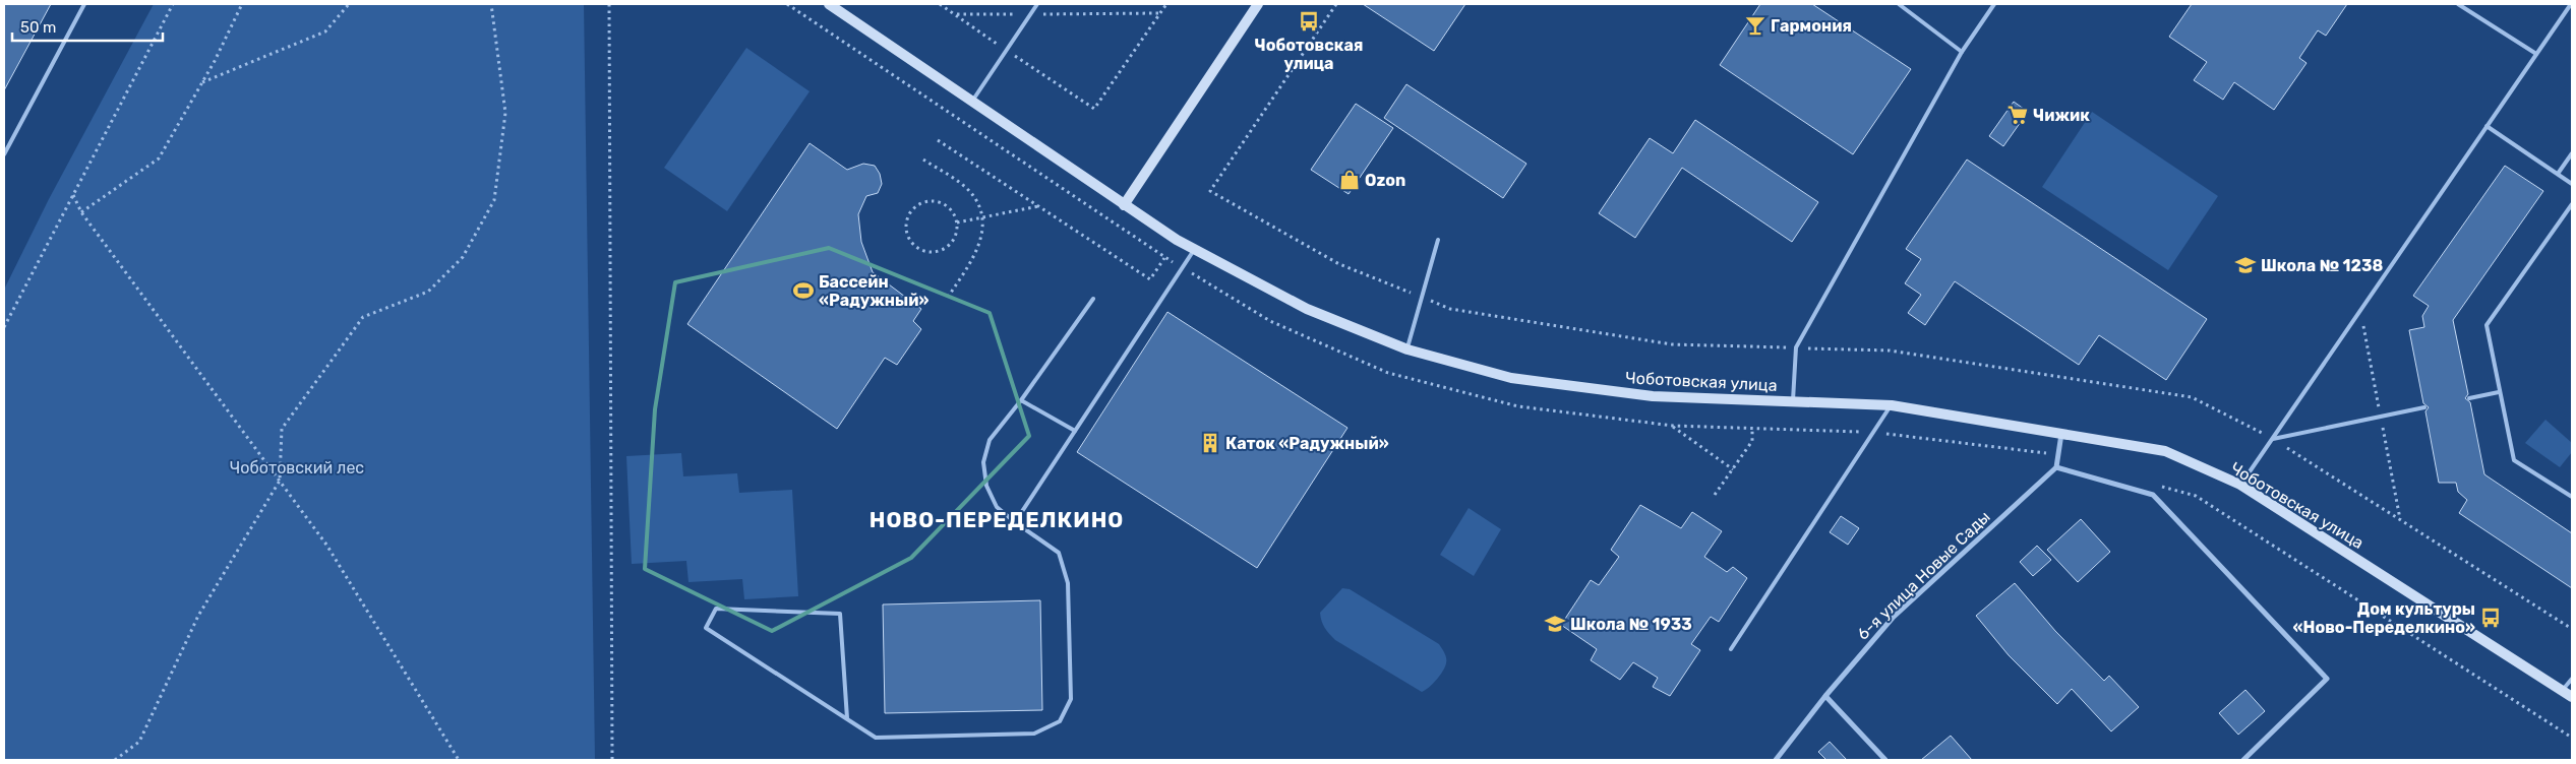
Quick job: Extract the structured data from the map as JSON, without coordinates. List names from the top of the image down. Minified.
{"streets":{"main road":["Чоботовская улица"],"street":["6-я улица Новые Сады"]},"districts":["НОВО-ПЕРЕДЕЛКИНО"],"parks":["Чоботовский лес"],"places":{"bus stop":["Чоботовская улица","Дом культуры «Ново-Переделкино»"],"bar":["Гармония"],"supermarket":["Чижик"],"shop":["Ozon"],"school or university":["Школа № 1238","Школа № 1933"],"sports":["Бассейн «Радужный»"],"building":["Каток «Радужный»"]},"scale_bar":"50 m"}
